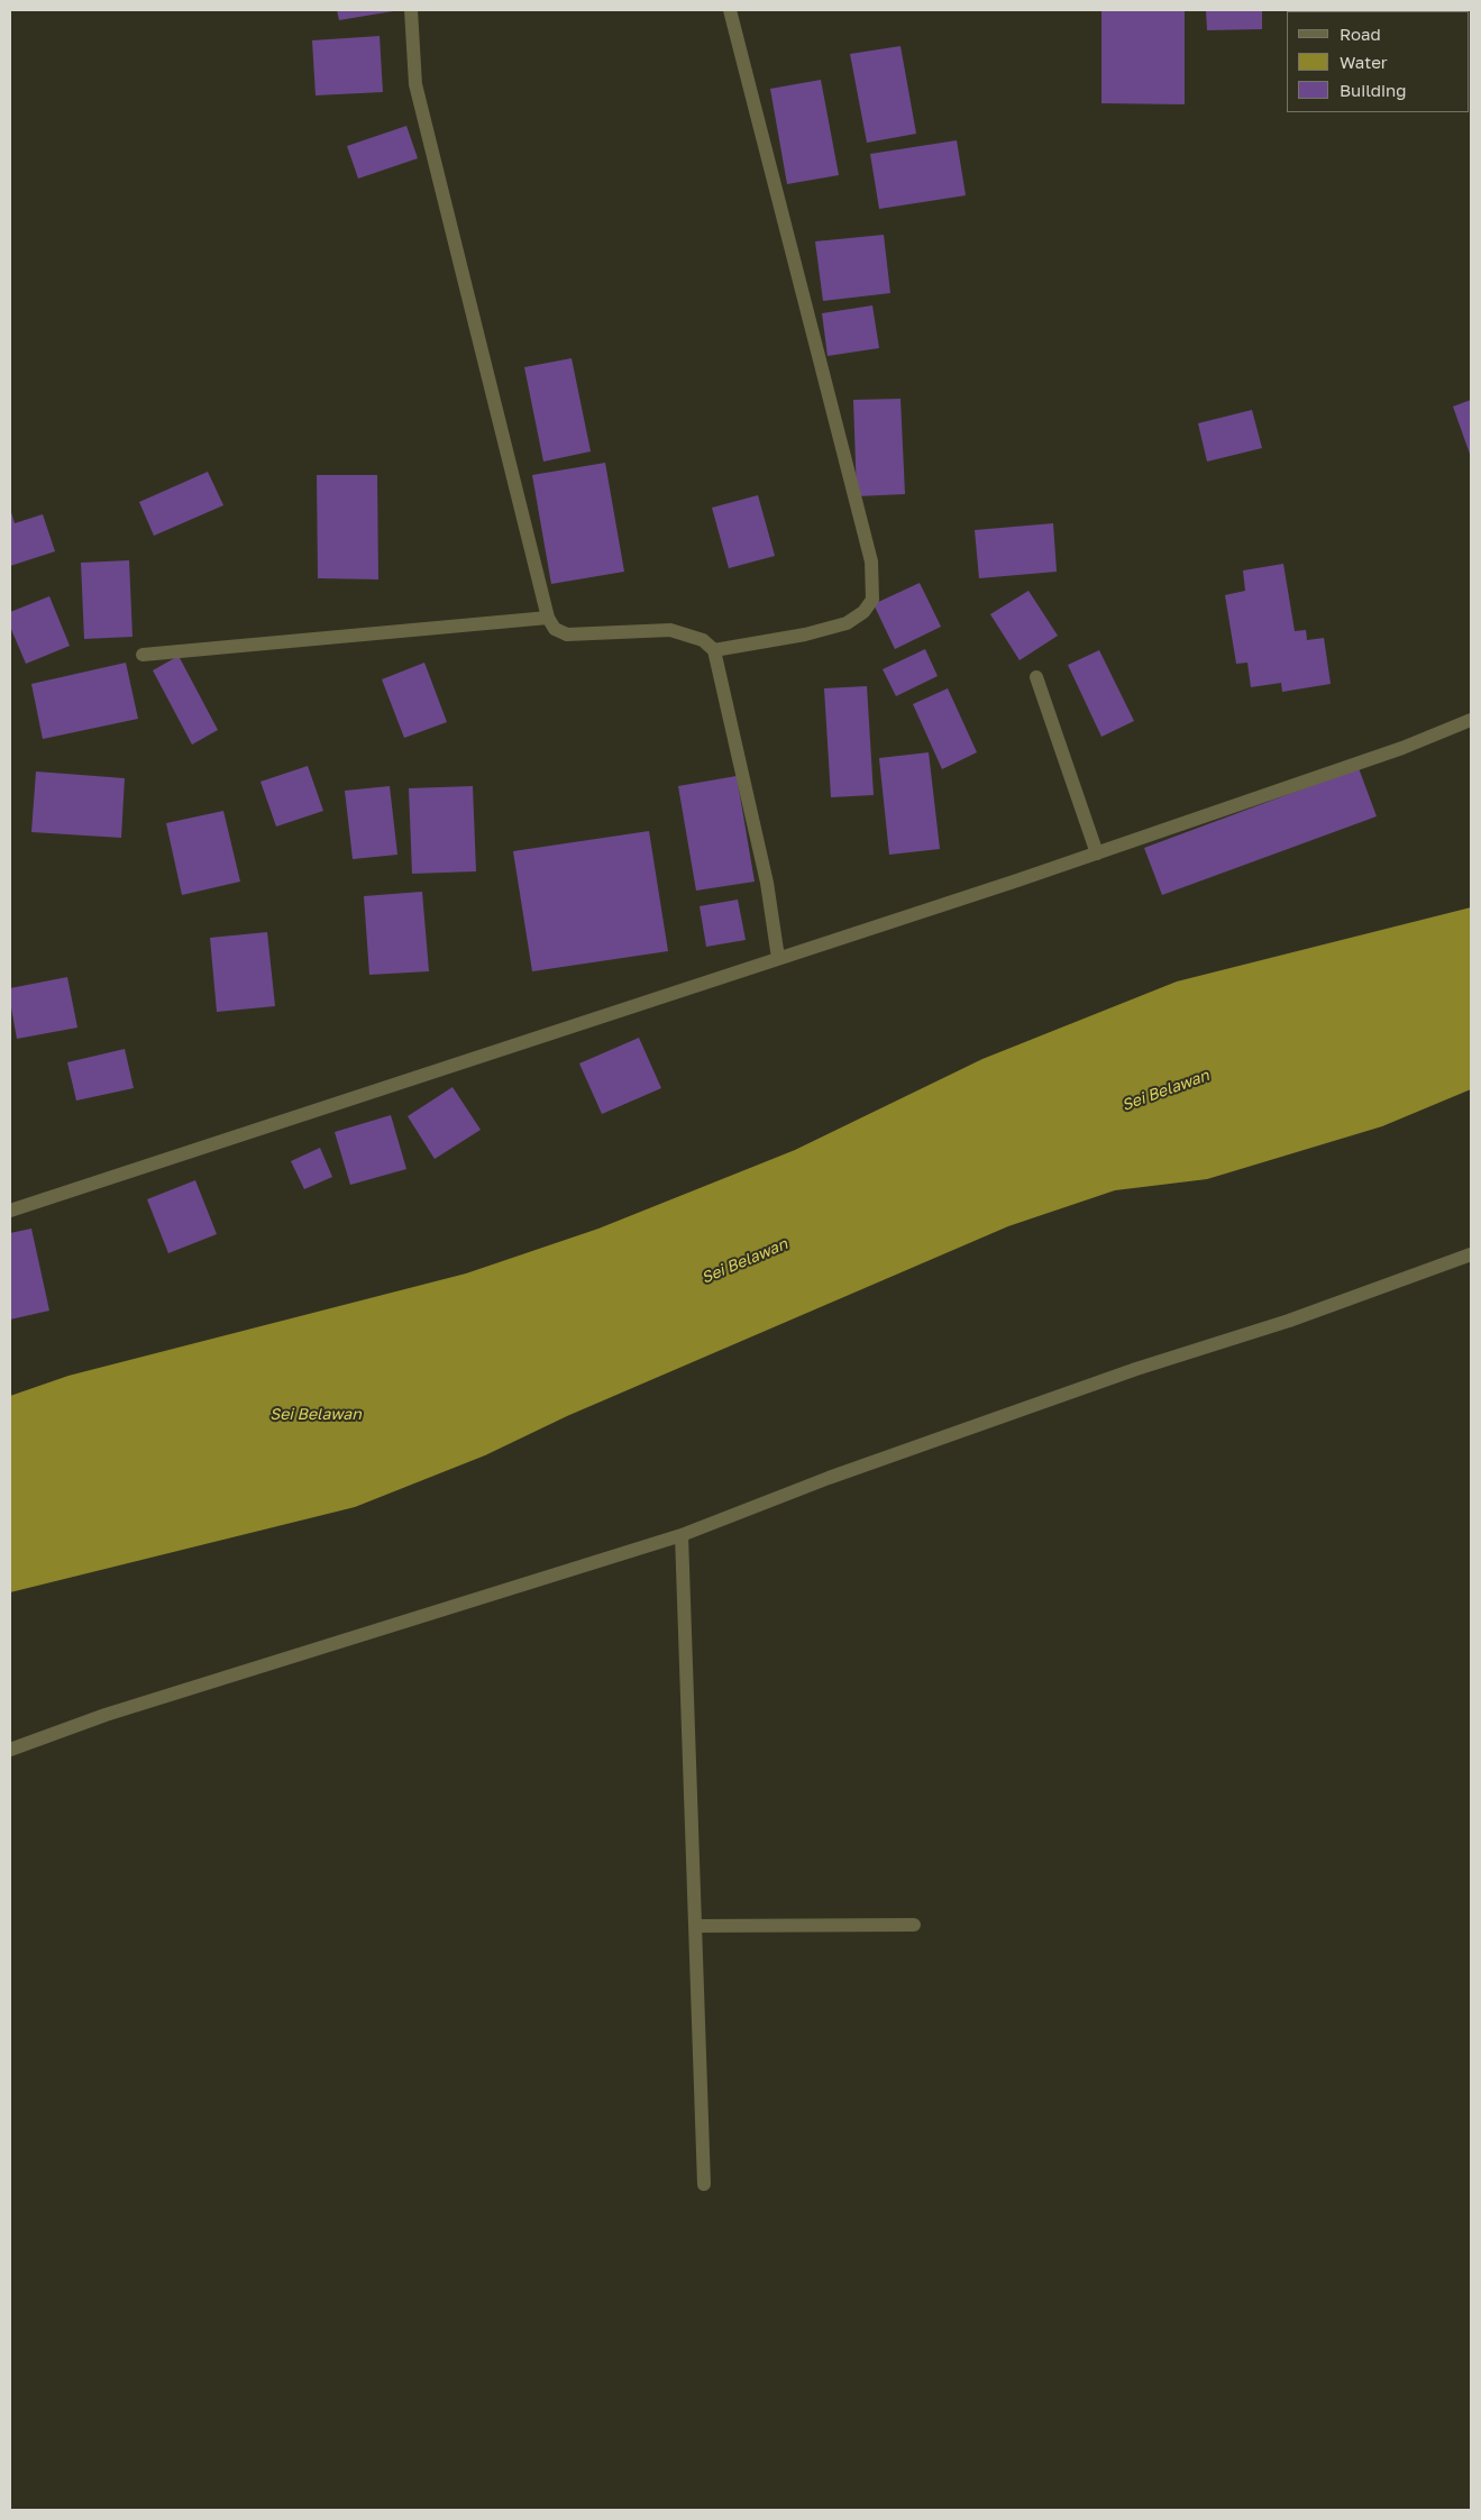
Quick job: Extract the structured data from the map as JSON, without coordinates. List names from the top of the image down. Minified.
{"water":["Sei Belawan"],"legend":["Road","Water","Building"]}
